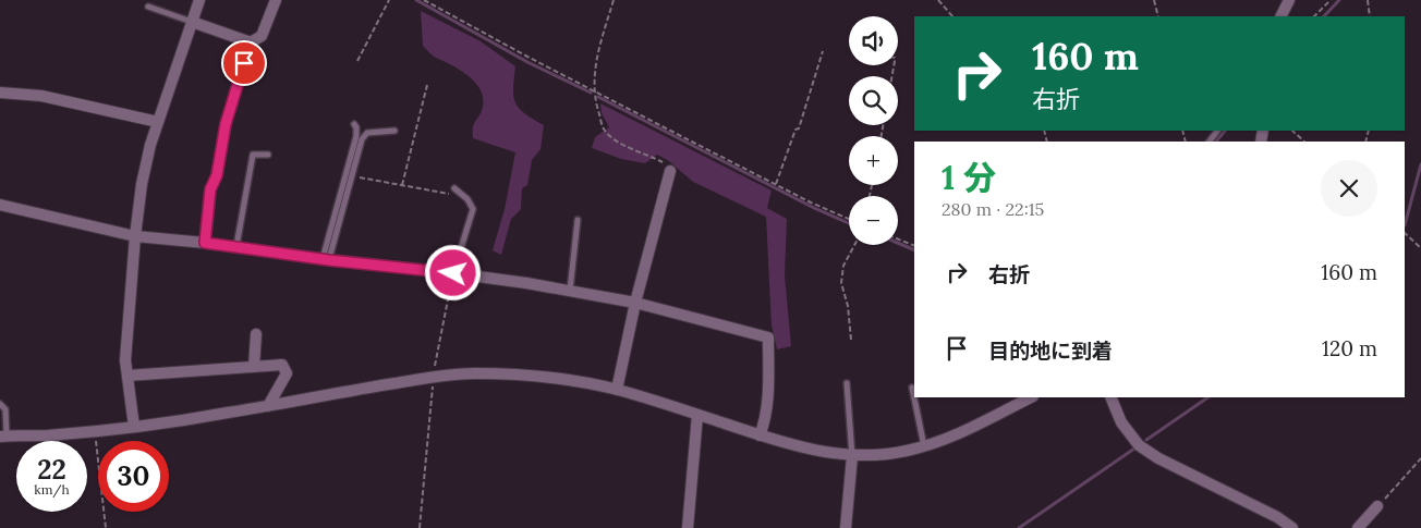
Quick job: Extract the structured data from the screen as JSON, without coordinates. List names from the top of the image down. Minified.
{"page":{"map_buttons":["+","−"],"turn":["160 m","右折"],"heading":["1 分","280 m · 22:15"],"list":[{"name":"右折","value":"160 m"},{"name":"目的地に到着","value":"120 m"}],"speed":"22 km/h","limit":"30"}}
